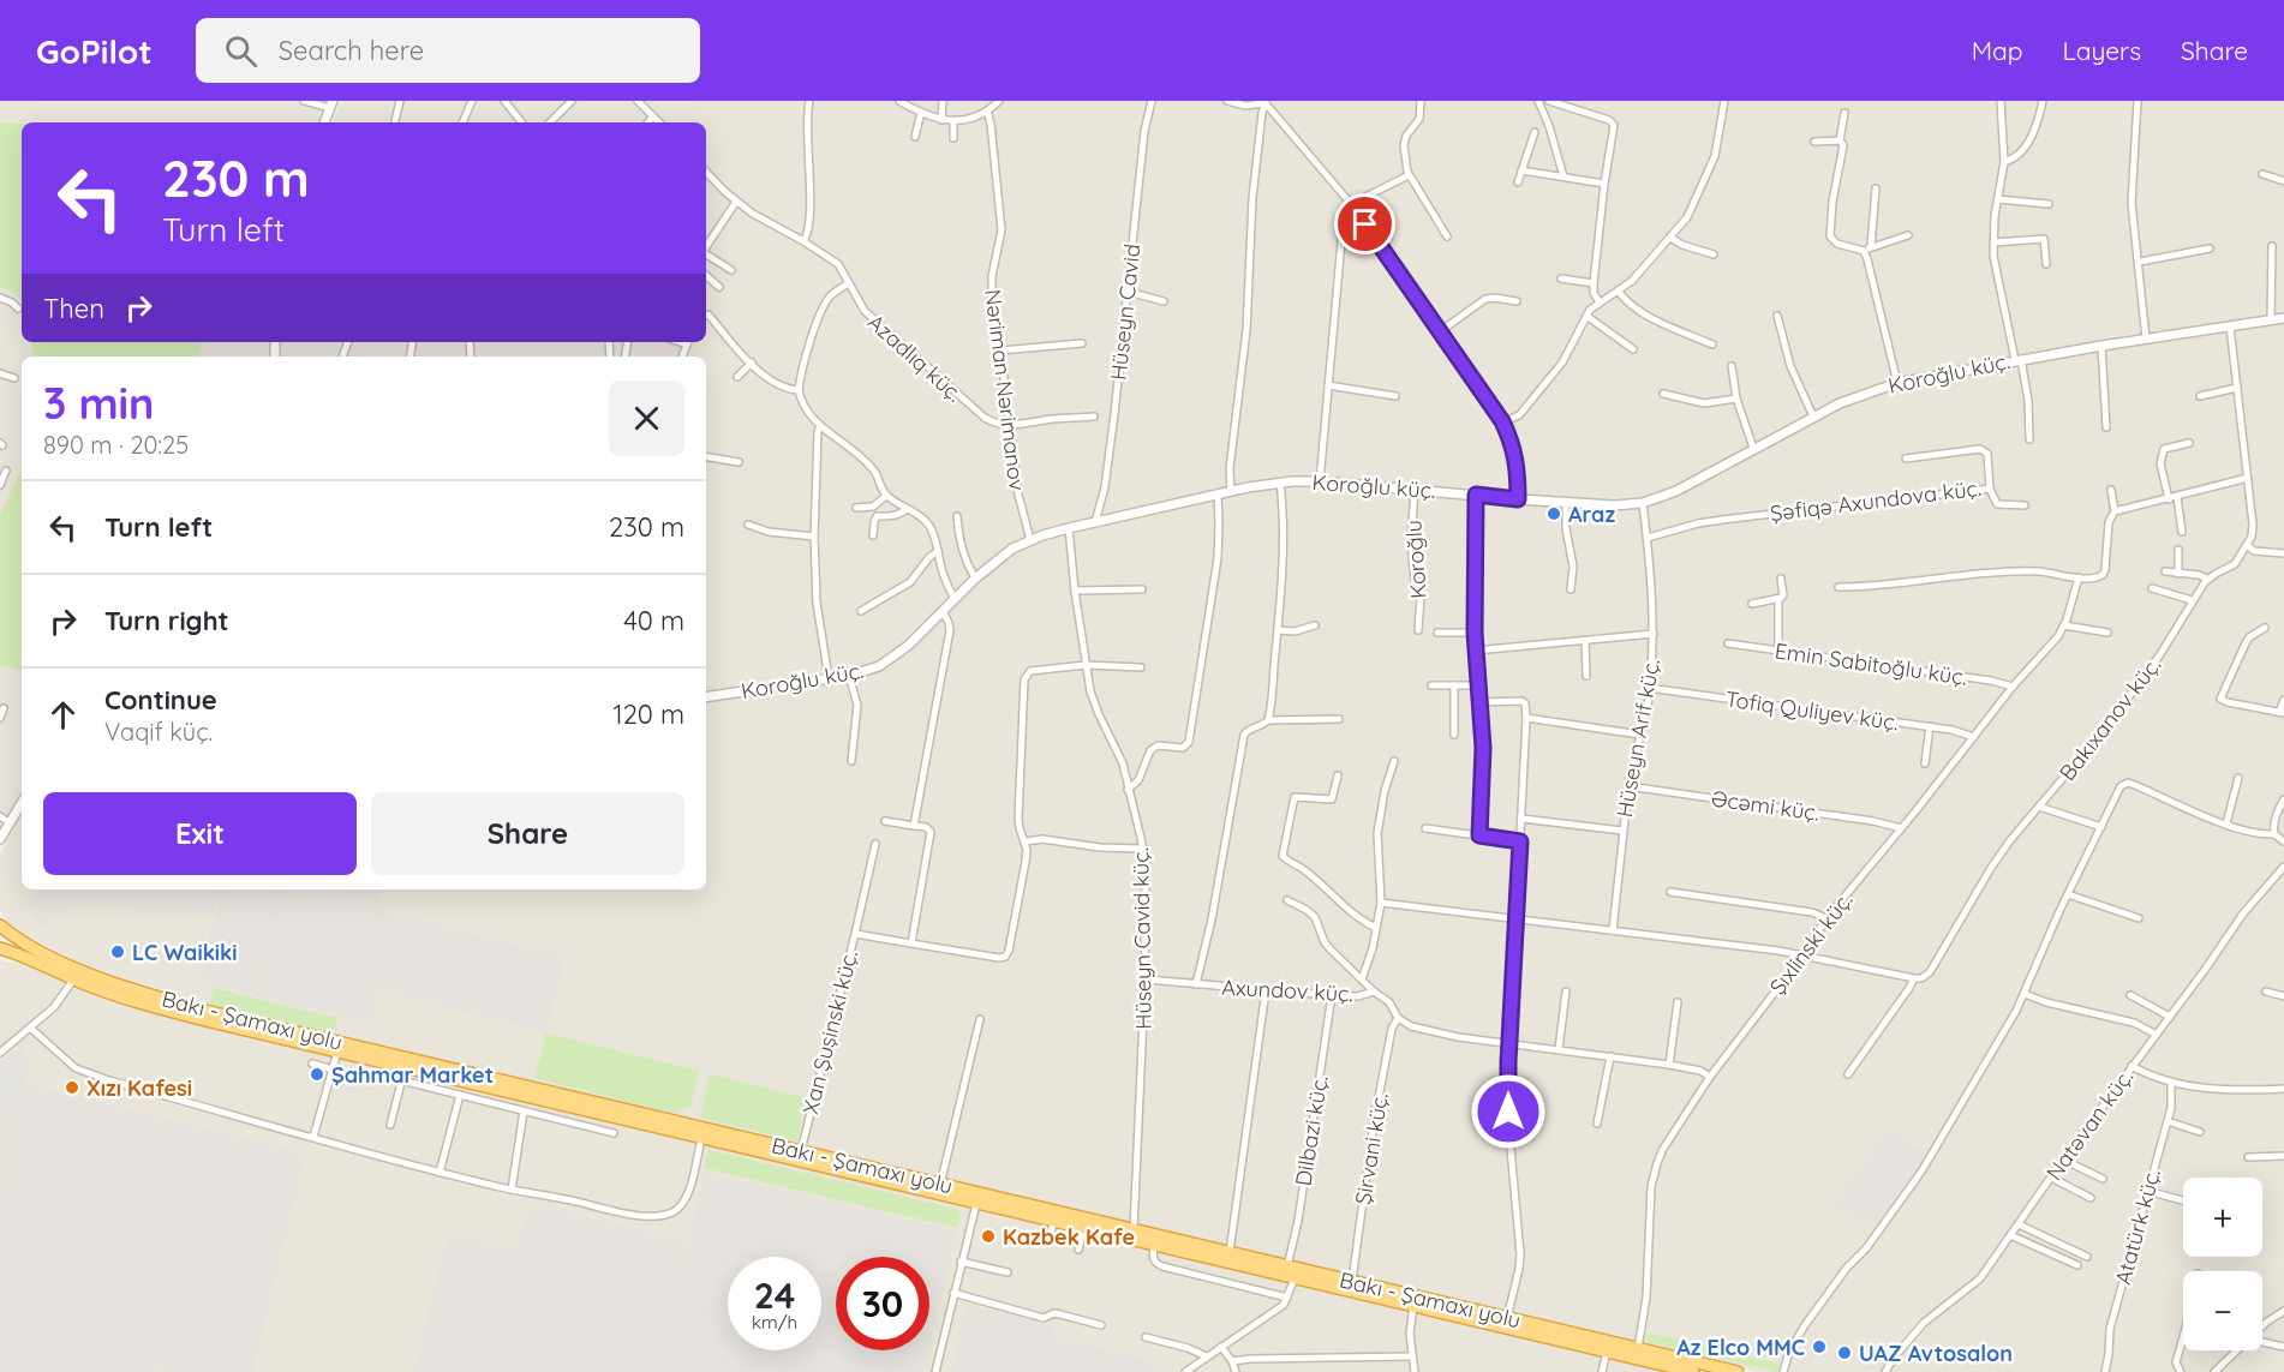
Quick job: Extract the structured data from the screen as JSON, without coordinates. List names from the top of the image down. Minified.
{"streets":{"highway":["Bakı - Şamaxı yolu"],"street":["Hüseyn Cavid","Azadlıq küç.","Koroğlu küç.","Nəriman Nərimanov","Şəfiqə Axundova küç.","Koroğlu","Emin Sabitoğlu küç.","Tofiq Quliyev küç.","Bakıxanov küç.","Hüseyn Arif küç.","Əcəmi küç.","Hüseyn Cavid küç.","Şıxlinski küç.","Axundov küç.","Xan Şuşinski küç.","Natəvan küç.","Dilbazi küç.","Şirvani küç.","Atatürk küç."]},"crossings":[["Hüseyn Cavid","Koroğlu küç."],["Azadlıq küç.","Nəriman Nərimanov"],["Koroğlu küç.","Nəriman Nərimanov"],["Koroğlu küç.","Koroğlu"],["Koroğlu küç.","Hüseyn Arif küç."],["Koroğlu küç.","Hüseyn Cavid küç."],["Şəfiqə Axundova küç.","Hüseyn Arif küç."],["Emin Sabitoğlu küç.","Şıxlinski küç."],["Tofiq Quliyev küç.","Hüseyn Arif küç."],["Tofiq Quliyev küç.","Şıxlinski küç."],["Hüseyn Arif küç.","Əcəmi küç."],["Əcəmi küç.","Şıxlinski küç."],["Hüseyn Cavid küç.","Axundov küç."],["Hüseyn Cavid küç.","Bakı - Şamaxı yolu"],["Şıxlinski küç.","Axundov küç."],["Şıxlinski küç.","Bakı - Şamaxı yolu"],["Axundov küç.","Dilbazi küç."],["Axundov küç.","Şirvani küç."],["Bakı - Şamaxı yolu","Xan Şuşinski küç."],["Bakı - Şamaxı yolu","Dilbazi küç."],["Bakı - Şamaxı yolu","Şirvani küç."]],"places":["Araz","LC Waikiki","Şahmar Market","Xızı Kafesi","Kazbek Kafe","Az Elco MMC","UAZ Avtosalon"],"page":{"header":"GoPilot","search":"Search here","nav":["Map","Layers","Share"],"turn":["230 m","Turn left"],"then":"Then","heading":["3 min","890 m · 20:25"],"list":[{"name":"Turn left","value":"230 m"},{"name":"Turn right","value":"40 m"},{"name":"Continue","note":"Vaqif küç.","value":"120 m"}],"buttons":["Exit","Share"],"map_buttons":["+","−"],"speed":"24 km/h","limit":"30"}}
